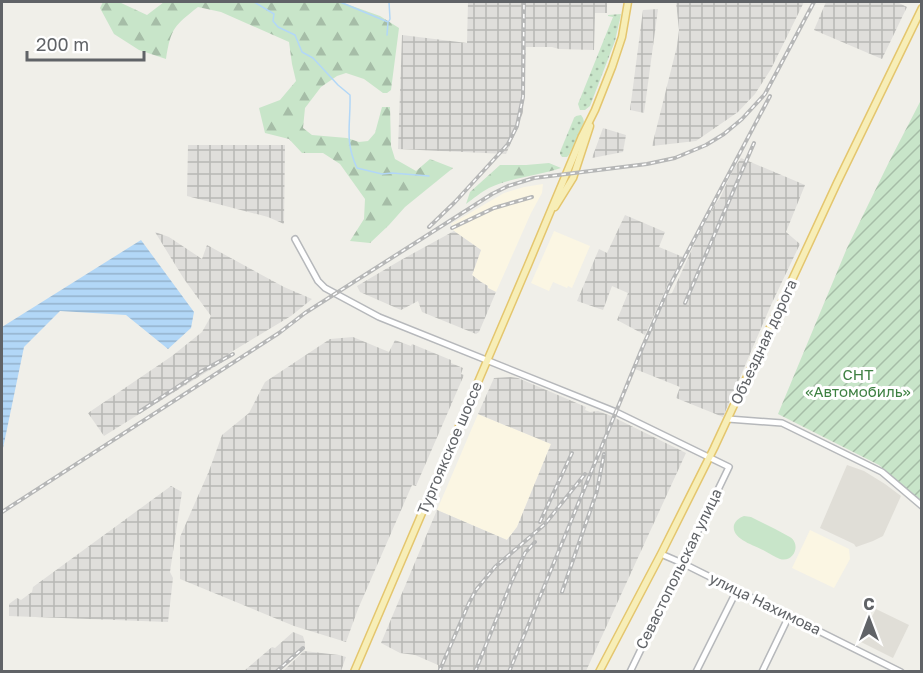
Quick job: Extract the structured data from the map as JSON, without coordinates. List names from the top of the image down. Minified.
{"streets":{"main road":["Объездная дорога","Тургоякское шоссе"],"street":["Севастопольская улица","улица Нахимова"]},"crossings":[["Объездная дорога","Севастопольская улица"],["Объездная дорога","улица Нахимова"],["Севастопольская улица","улица Нахимова"]],"parks":["СНТ «Автомобиль»"],"scale_bar":"200 m","north":"top"}
